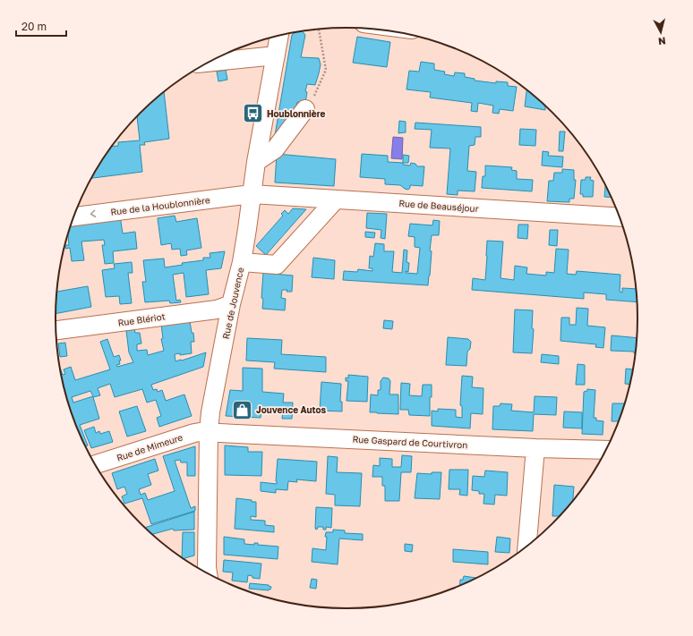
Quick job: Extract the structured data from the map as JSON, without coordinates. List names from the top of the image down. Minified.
{"streets":{"street":["Rue de la Houblonnière","Rue de Beauséjour","Rue de Jouvence","Rue Blériot","Rue Gaspard de Courtivron","Rue de Mimeure"]},"crossings":[["Rue de la Houblonnière","Rue de Beauséjour"],["Rue de la Houblonnière","Rue de Jouvence"],["Rue de Beauséjour","Rue de Jouvence"],["Rue de Jouvence","Rue Blériot"],["Rue de Jouvence","Rue Gaspard de Courtivron"],["Rue de Jouvence","Rue de Mimeure"],["Rue Gaspard de Courtivron","Rue de Mimeure"]],"one_way":["Rue de la Houblonnière"],"places":{"bus stop":["Houblonnière"],"shop":["Jouvence Autos"]},"scale_bar":"20 m","north":"bottom"}
